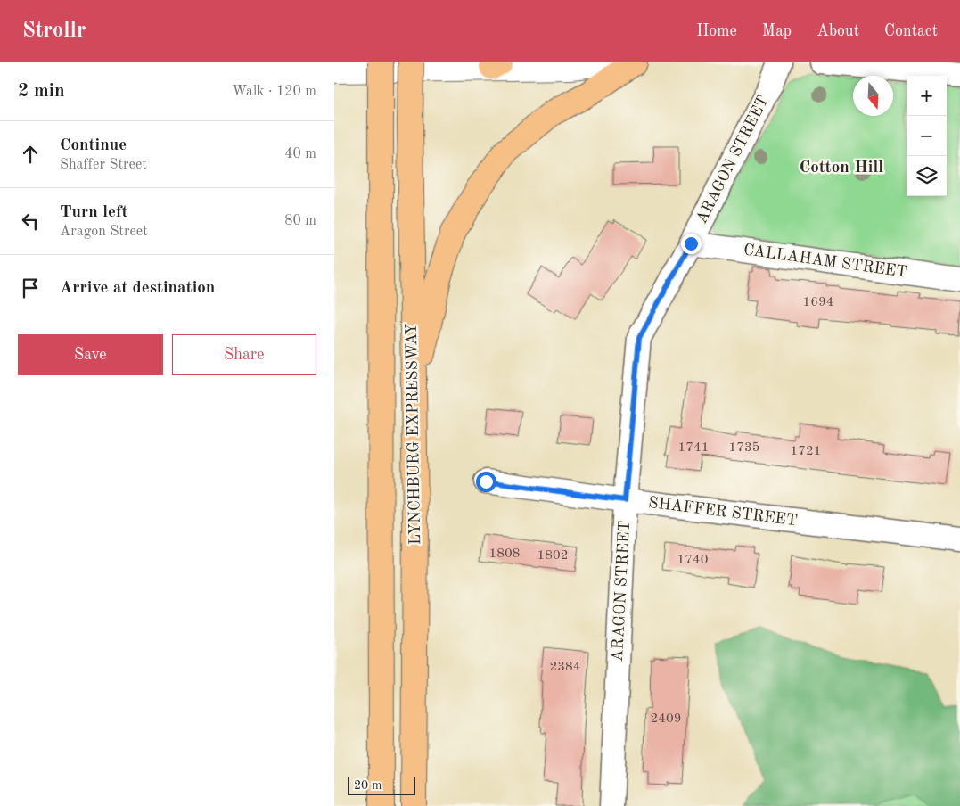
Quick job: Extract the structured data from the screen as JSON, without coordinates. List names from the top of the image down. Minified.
{"streets":{"highway":["LYNCHBURG EXPRESSWAY"],"street":["ARAGON STREET","CALLAHAM STREET","SHAFFER STREET"]},"crossings":[["ARAGON STREET","CALLAHAM STREET"],["ARAGON STREET","SHAFFER STREET"]],"districts":["Cotton Hill"],"house_numbers":["1694","1741","1735","1721","1808","1802","1740","2384","2409"],"scale_bar":"20 m","north":"bottom","page":{"header":"Strollr","nav":["Home","Map","About","Contact"],"heading":["2 min","Walk · 120 m"],"map_buttons":["+","−"],"list":[["Continue","Shaffer Street","40 m"],["Turn left","Aragon Street","80 m"],"Arrive at destination"],"buttons":["Save","Share"],"scale":"20 m"}}
